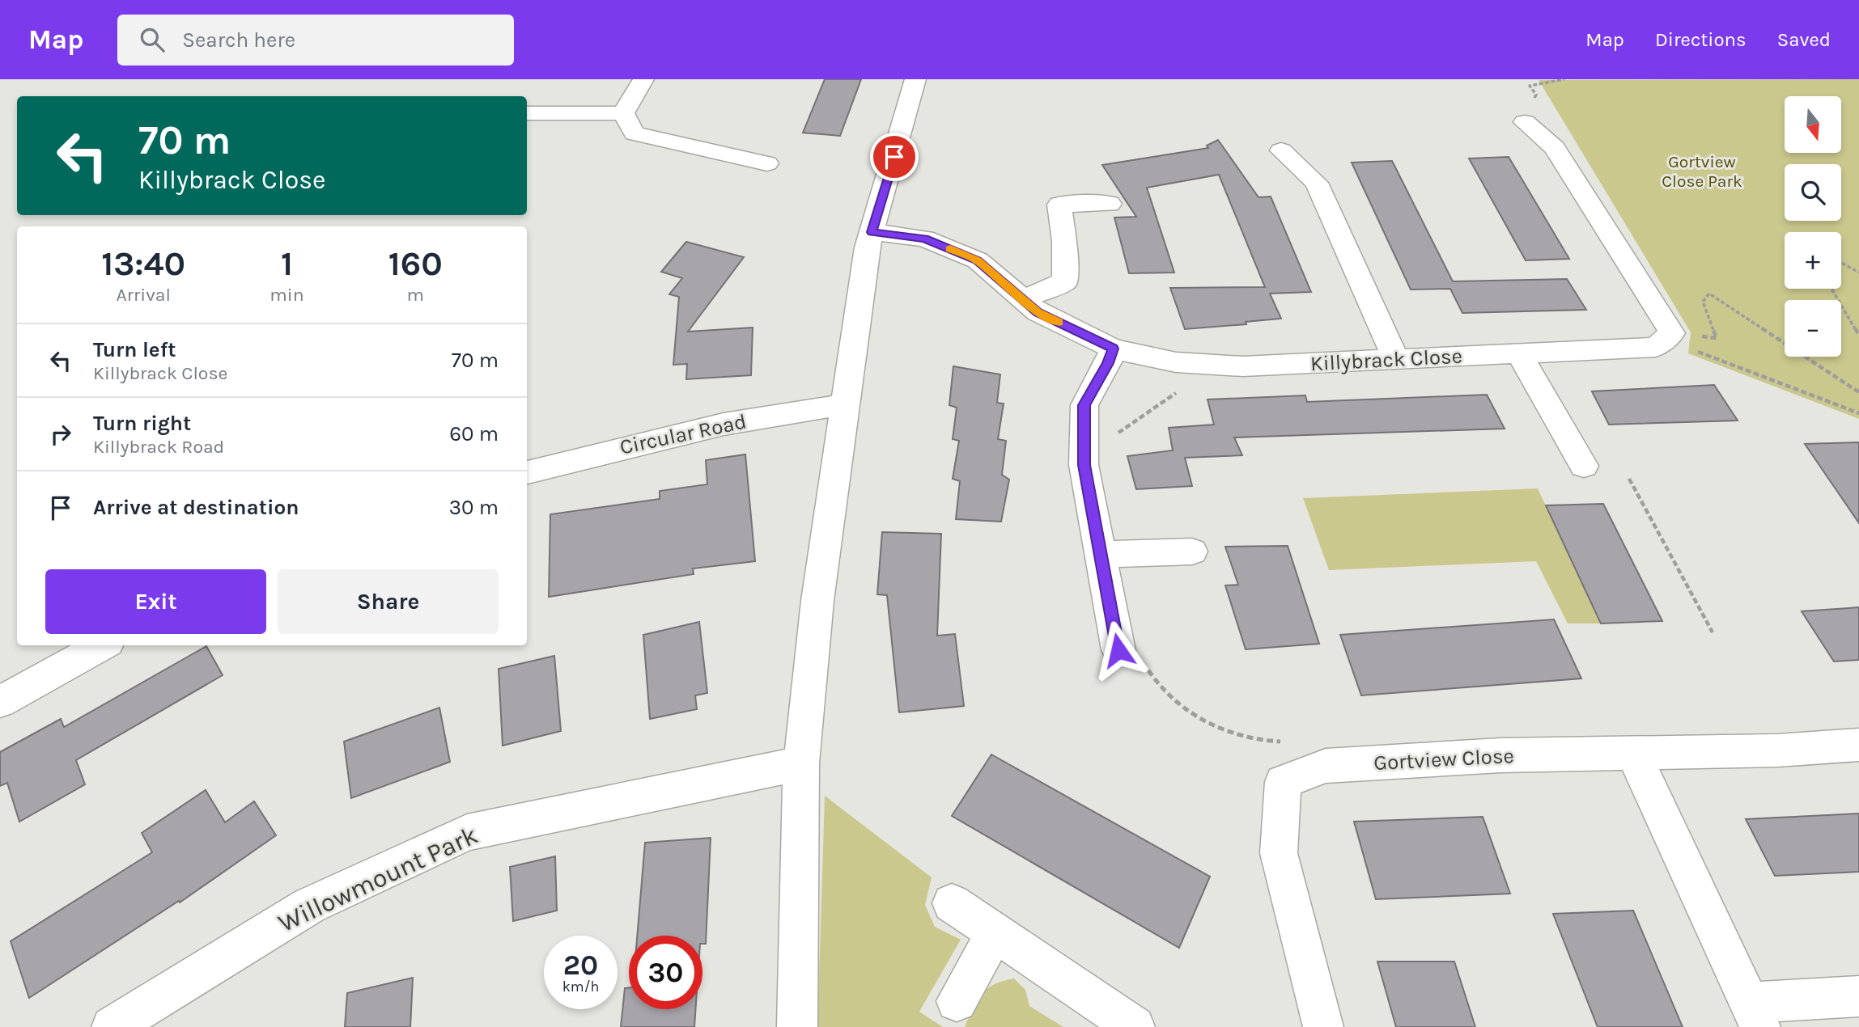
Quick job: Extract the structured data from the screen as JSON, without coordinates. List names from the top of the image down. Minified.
{"streets":{"street":["Killybrack Close","Circular Road","Gortview Close","Willowmount Park"]},"parks":["Gortview Close Park"],"north":"bottom","page":{"header":"Map","search":"Search here","nav":["Map","Directions","Saved"],"map_buttons":["+","−"],"turn":["70 m","Killybrack Close"],"eta":["13:40","Arrival","1","min","160","m"],"list":[{"name":"Turn left","note":"Killybrack Close","value":"70 m"},{"name":"Turn right","note":"Killybrack Road","value":"60 m"},{"name":"Arrive at destination","value":"30 m"}],"buttons":["Exit","Share"],"speed":"20 km/h","limit":"30"}}
